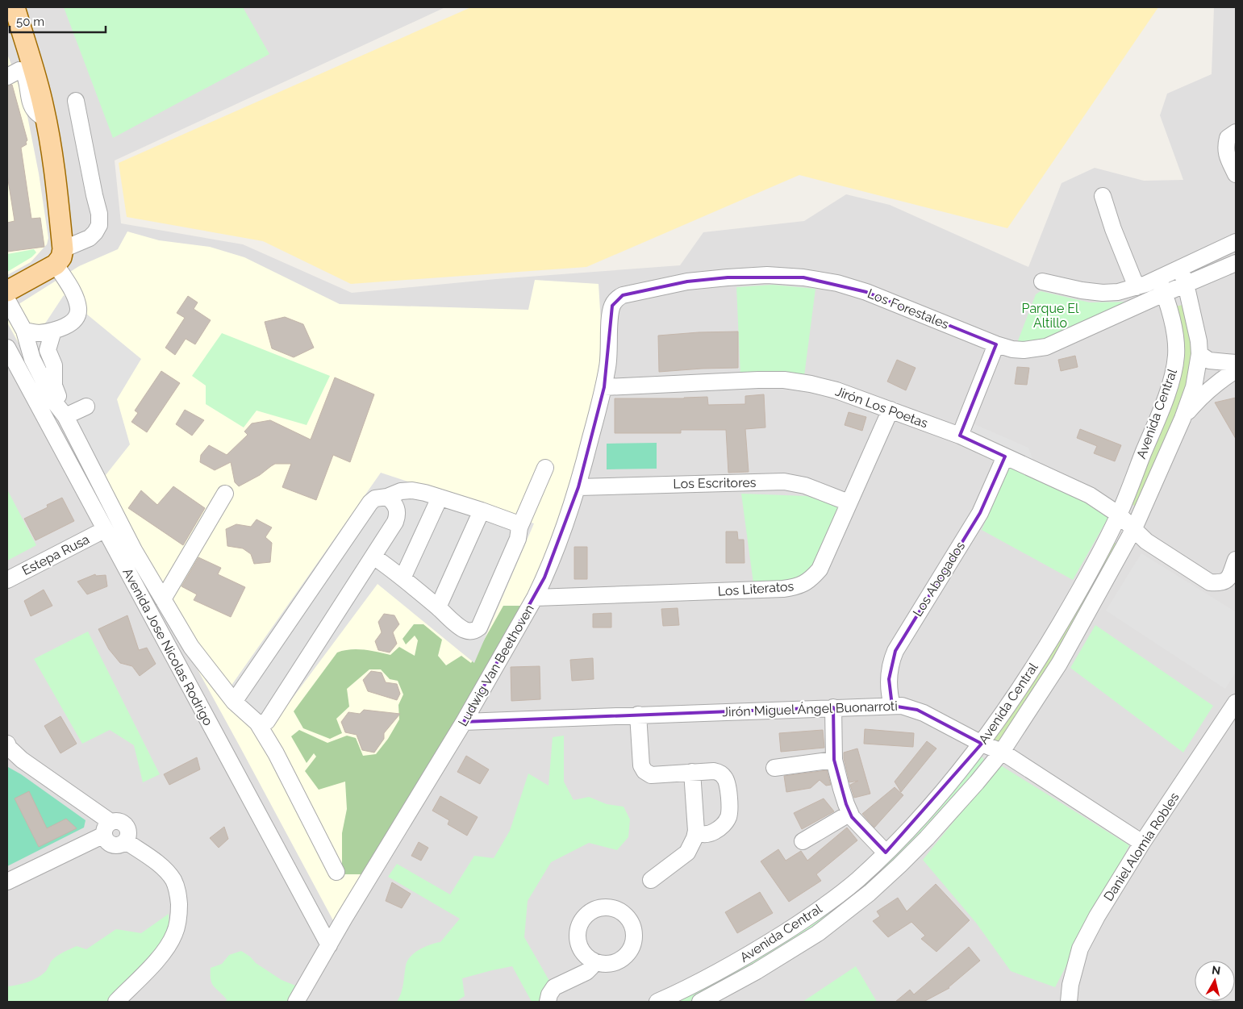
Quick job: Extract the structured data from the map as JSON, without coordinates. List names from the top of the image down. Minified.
{"streets":{"street":["Los Forestales","Jirón Los Poetas","Avenida Central","Los Escritores","Estepa Rusa","Los Abogados","Los Literatos","Avenida Jose Nicolas Rodrigo","Ludwig Van Beethoven","Jirón Miguel Ángel Buonarroti","Daniel Alomia Robles"]},"crossings":[["Los Forestales","Avenida Central"],["Los Forestales","Ludwig Van Beethoven"],["Jirón Los Poetas","Avenida Central"],["Jirón Los Poetas","Los Abogados"],["Jirón Los Poetas","Los Literatos"],["Jirón Los Poetas","Ludwig Van Beethoven"],["Avenida Central","Jirón Miguel Ángel Buonarroti"],["Los Escritores","Los Literatos"],["Los Escritores","Ludwig Van Beethoven"],["Estepa Rusa","Avenida Jose Nicolas Rodrigo"],["Los Abogados","Jirón Miguel Ángel Buonarroti"],["Los Literatos","Ludwig Van Beethoven"],["Avenida Jose Nicolas Rodrigo","Ludwig Van Beethoven"],["Ludwig Van Beethoven","Jirón Miguel Ángel Buonarroti"],["Jirón Miguel Ángel Buonarroti","Daniel Alomia Robles"]],"parks":["Parque El Altillo"],"scale_bar":"50 m","north":"top"}
